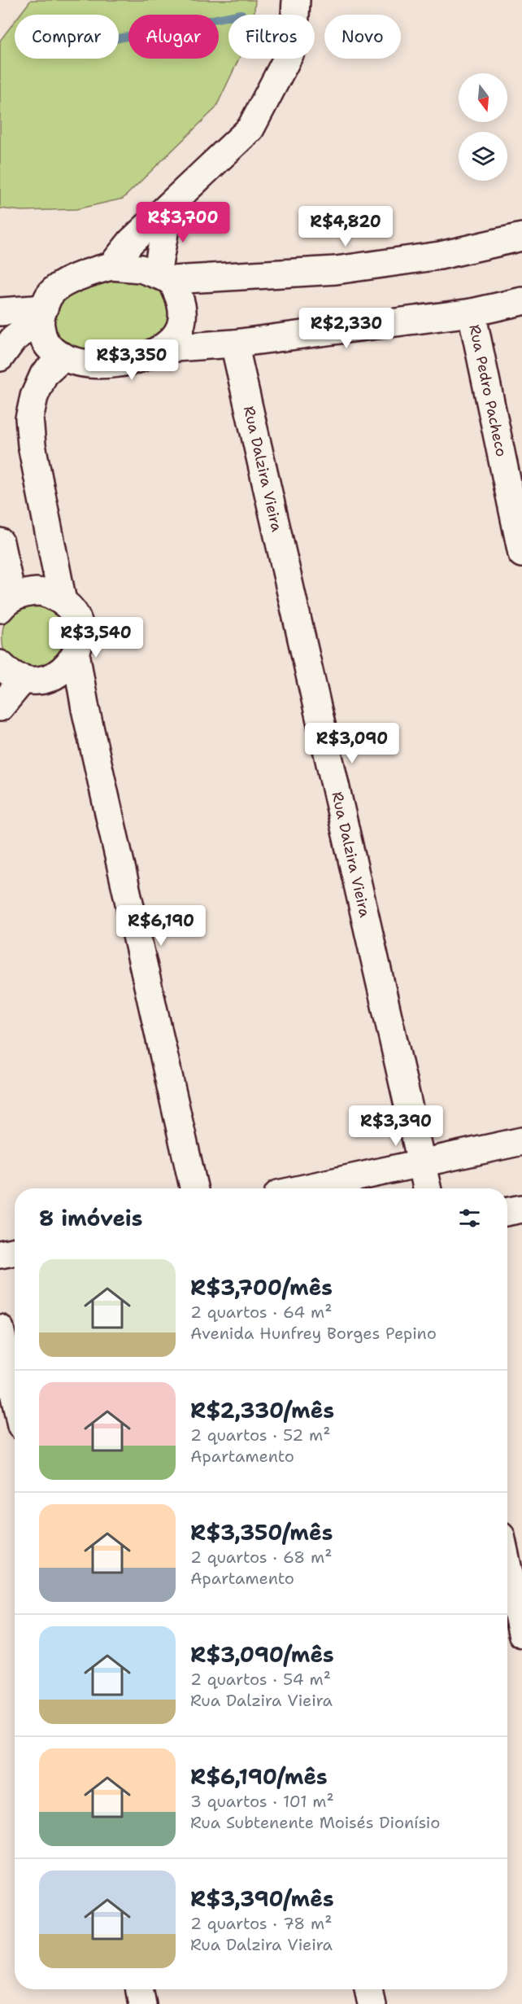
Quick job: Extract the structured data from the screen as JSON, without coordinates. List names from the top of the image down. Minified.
{"streets":{"street":["Rua Pedro Pacheco","Rua Dalzira Vieira"]},"north":"bottom","page":{"chip":["Comprar","Alugar","Filtros","Novo"],"price":["R$3,700","R$4,820","R$2,330","R$3,350","R$3,540","R$3,090","R$6,190","R$3,390"],"heading":"8 imóveis","list":[{"name":"R$3,700/mês","note":"2 quartos · 64 m² · Avenida Hunfrey Borges Pepino"},{"name":"R$2,330/mês","note":"2 quartos · 52 m² · Apartamento"},{"name":"R$3,350/mês","note":"2 quartos · 68 m² · Apartamento"},{"name":"R$3,090/mês","note":"2 quartos · 54 m² · Rua Dalzira Vieira"},{"name":"R$6,190/mês","note":"3 quartos · 101 m² · Rua Subtenente Moisés Dionísio"},{"name":"R$3,390/mês","note":"2 quartos · 78 m² · Rua Dalzira Vieira"}]}}
